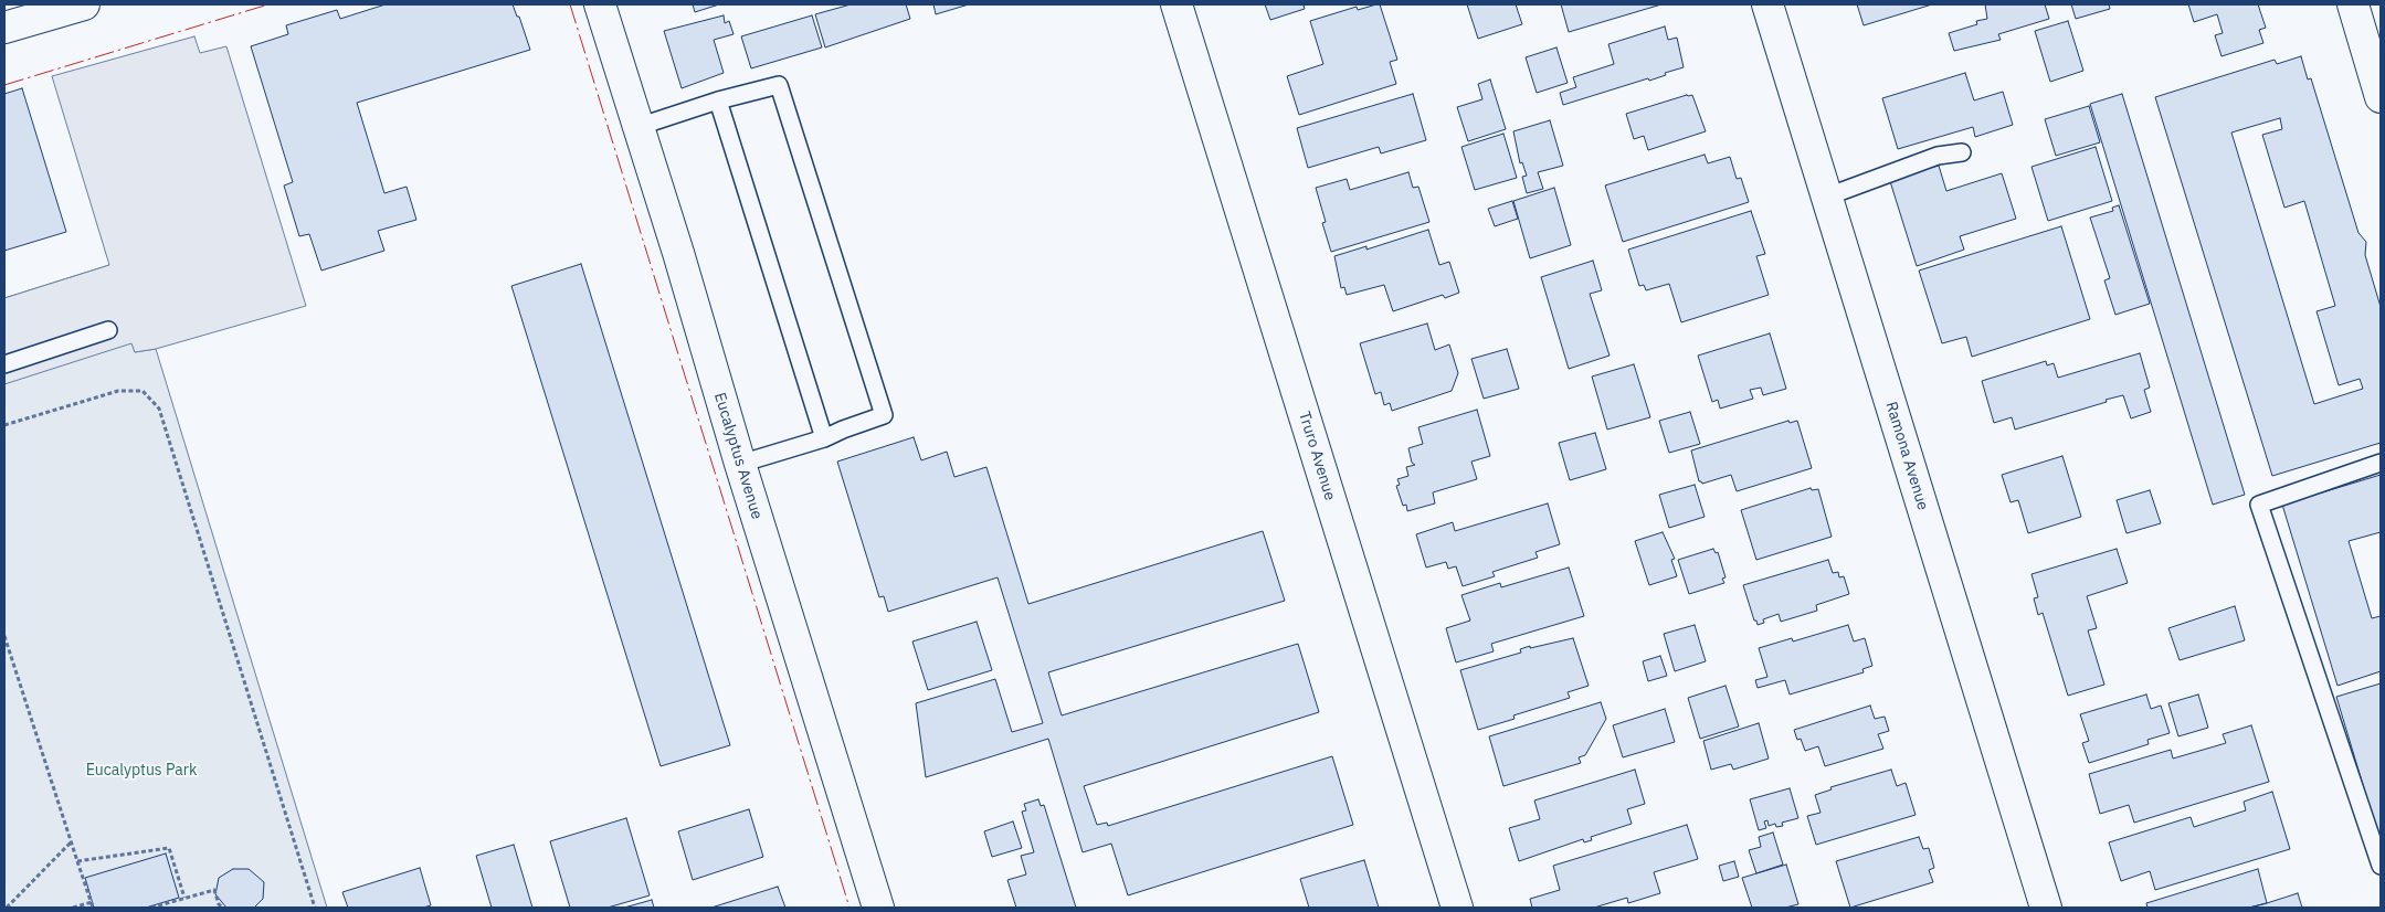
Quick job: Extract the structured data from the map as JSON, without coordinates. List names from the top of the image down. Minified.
{"streets":{"street":["Eucalyptus Avenue","Truro Avenue","Ramona Avenue"]},"parks":["Eucalyptus Park"]}
